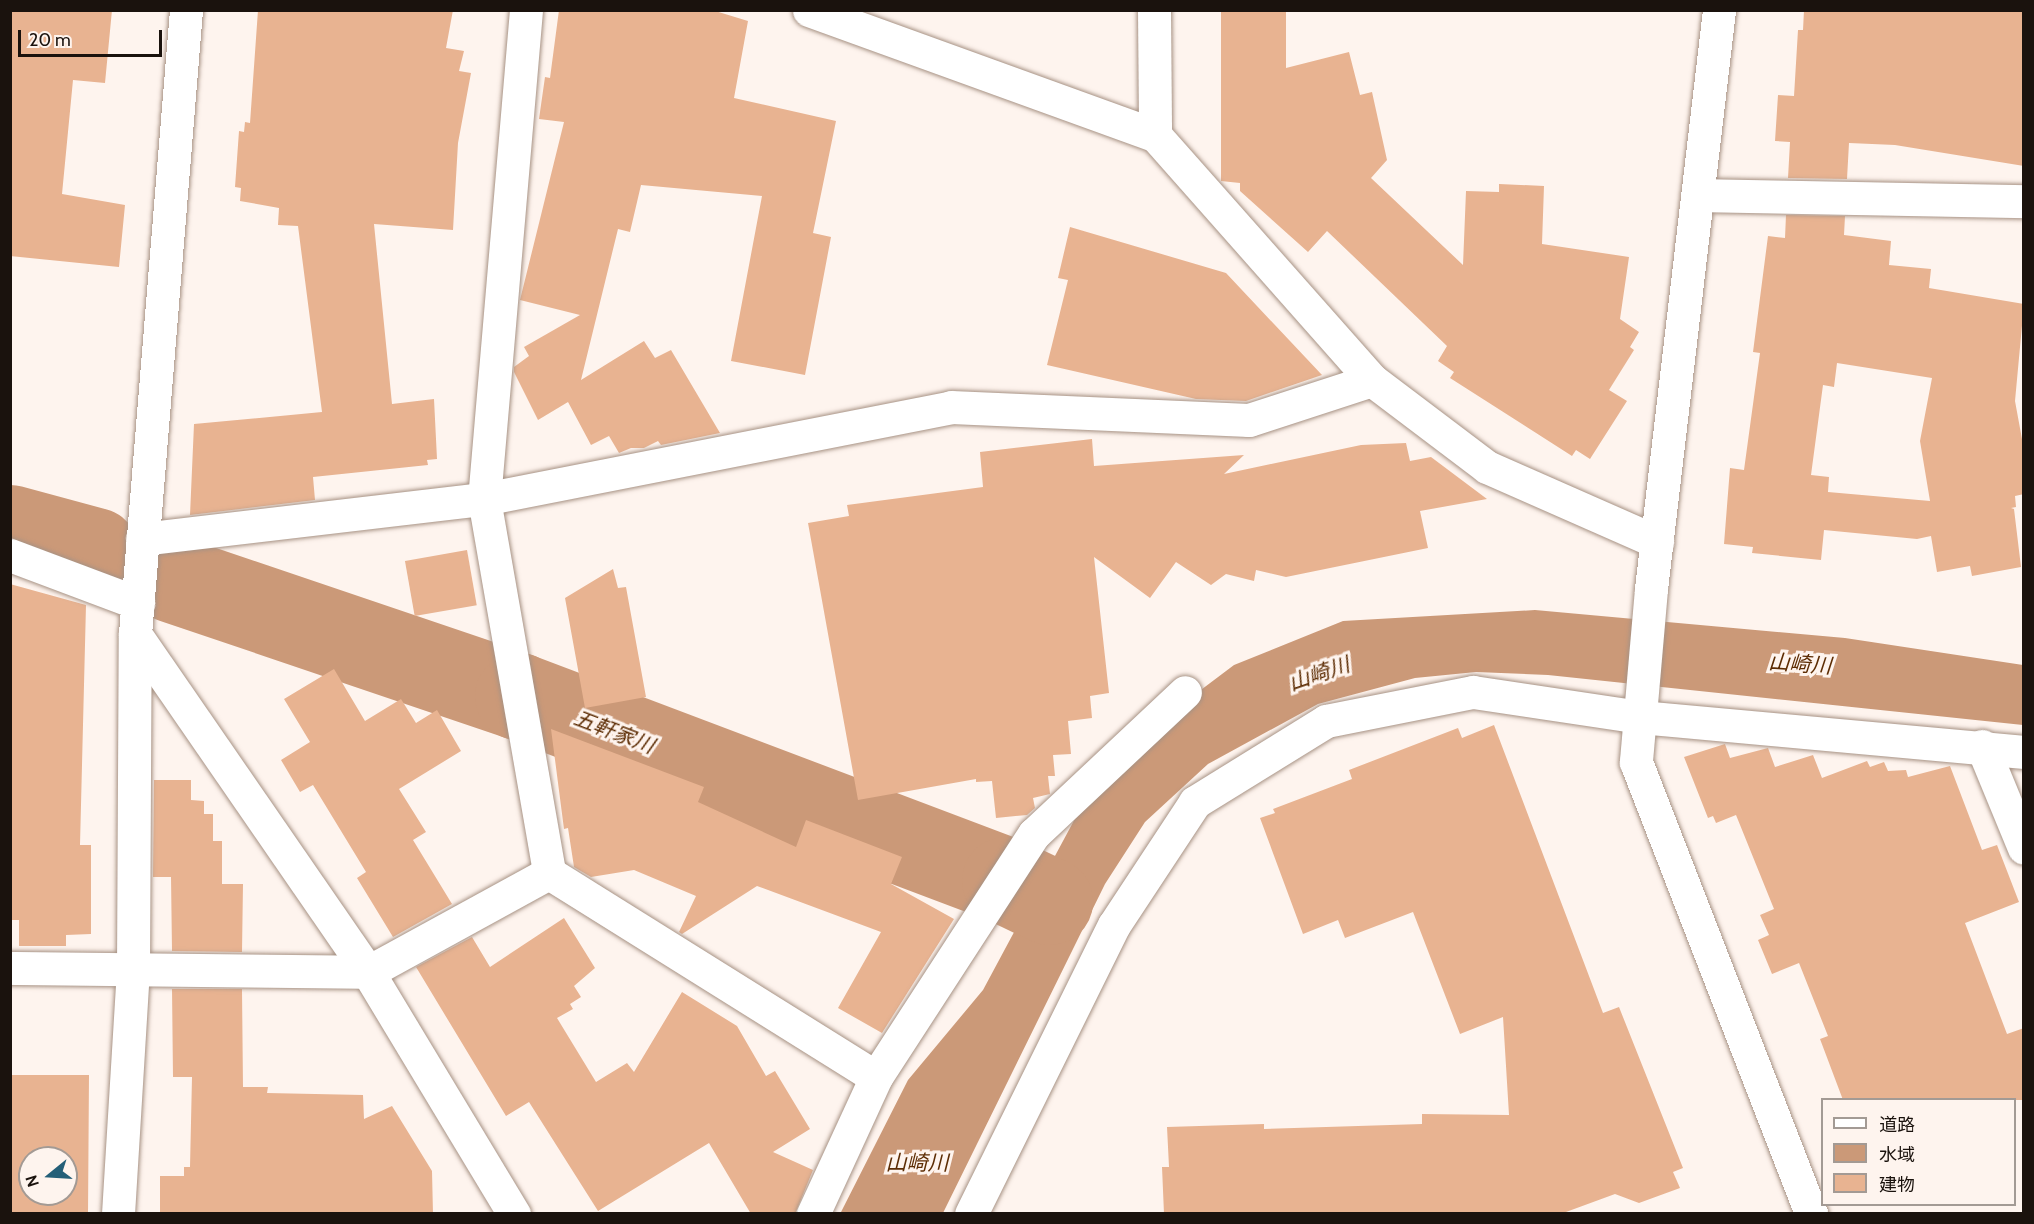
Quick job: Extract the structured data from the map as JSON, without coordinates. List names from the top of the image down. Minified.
{"water":["山崎川","五軒家川"],"legend":["道路","水域","建物"],"scale_bar":"20 m","north":"left"}
